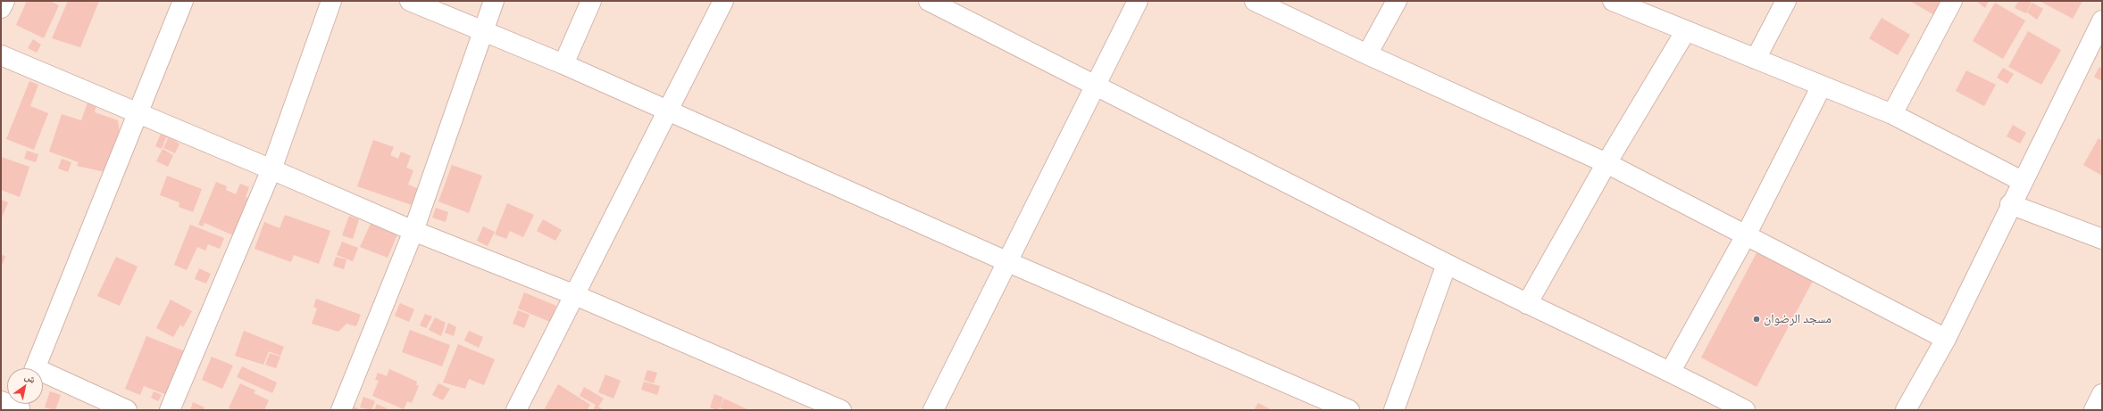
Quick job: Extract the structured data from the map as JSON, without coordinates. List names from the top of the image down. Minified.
{"places":["مسجد الرضوان"],"north":"top right"}
